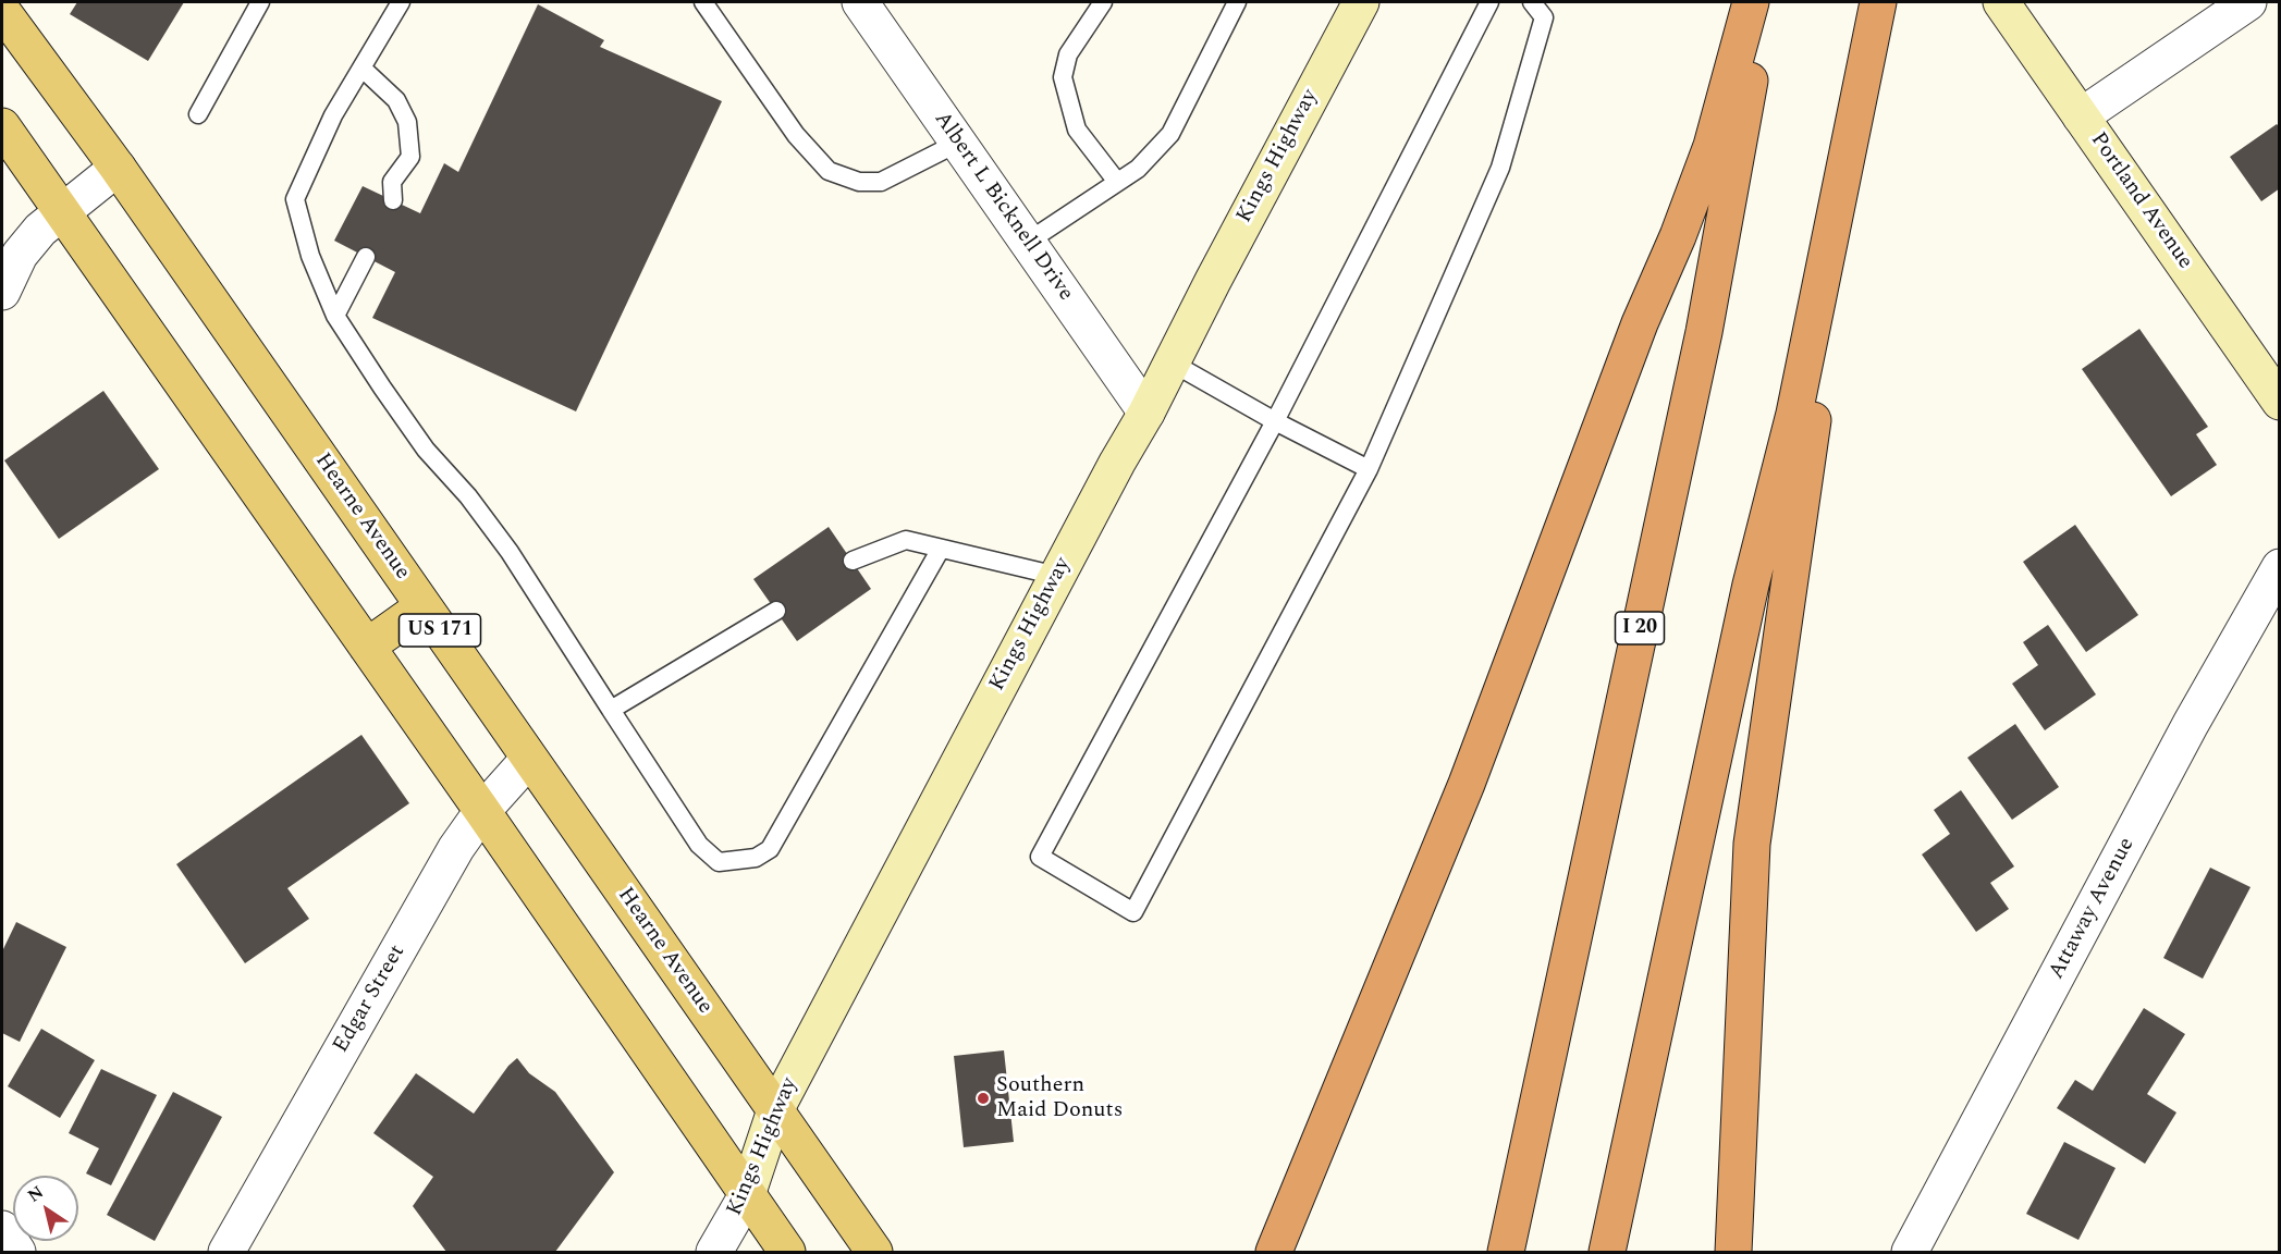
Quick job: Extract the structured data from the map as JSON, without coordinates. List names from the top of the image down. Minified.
{"streets":{"highway":["I 20"],"main road":["Kings Highway","Portland Avenue","Hearne Avenue","US 171"],"street":["Albert L Bicknell Drive","Attaway Avenue","Edgar Street"]},"crossings":[["Kings Highway","Albert L Bicknell Drive"],["Kings Highway","Hearne Avenue"],["Kings Highway","US 171"],["Hearne Avenue","Edgar Street"],["US 171","Edgar Street"]],"places":["Southern Maid Donuts"],"north":"top left"}
